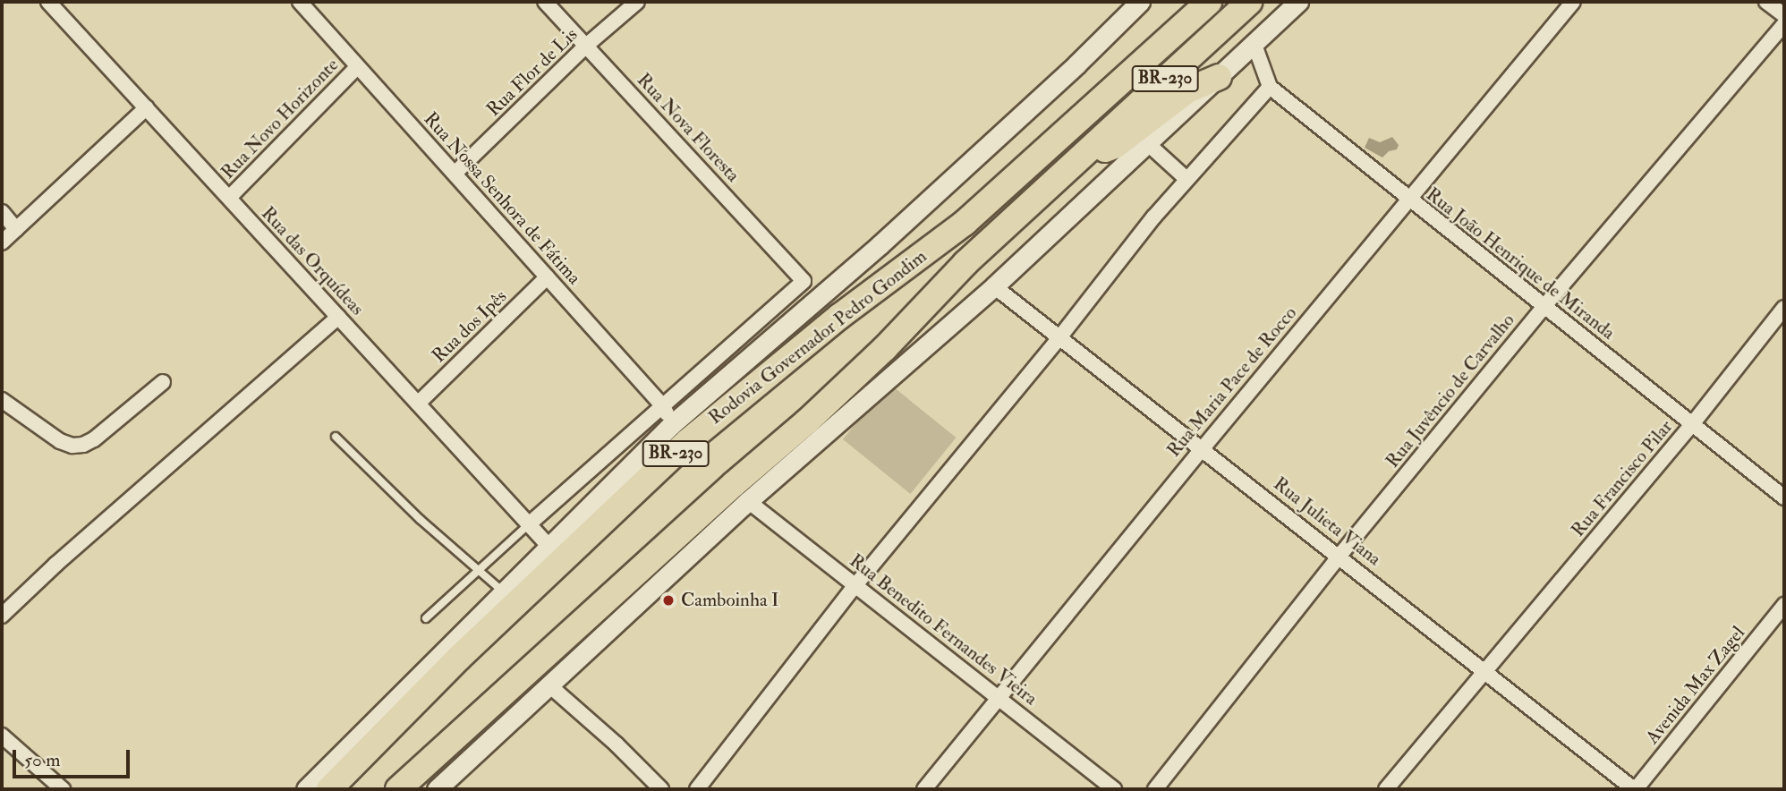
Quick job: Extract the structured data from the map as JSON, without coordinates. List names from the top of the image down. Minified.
{"streets":{"highway":["BR-230","Rodovia Governador Pedro Gondim"],"street":["Rua Flor de Lis","Rua Novo Horizonte","Rua Nova Floresta","Rua Nossa Senhora de Fátima","Rua das Orquídeas","Rua João Henrique de Miranda","Rua dos Ipês","Rua Maria Pace de Rocco","Rua Juvêncio de Carvalho","Rua Francisco Pilar","Rua Julieta Viana","Rua Benedito Fernandes Vieira","Avenida Max Zagel"]},"crossings":[["Rua Flor de Lis","Rua Nova Floresta"],["Rua Flor de Lis","Rua Nossa Senhora de Fátima"],["Rua Novo Horizonte","Rua Nossa Senhora de Fátima"],["Rua Novo Horizonte","Rua das Orquídeas"],["Rua Nova Floresta","Rua Nossa Senhora de Fátima"],["Rua Nossa Senhora de Fátima","Rua dos Ipês"],["Rua das Orquídeas","Rua dos Ipês"],["Rua João Henrique de Miranda","Rua Maria Pace de Rocco"],["Rua João Henrique de Miranda","Rua Juvêncio de Carvalho"],["Rua João Henrique de Miranda","Rua Francisco Pilar"],["Rua Maria Pace de Rocco","Rua Julieta Viana"],["Rua Maria Pace de Rocco","Rua Benedito Fernandes Vieira"],["Rua Juvêncio de Carvalho","Rua Julieta Viana"],["Rua Francisco Pilar","Rua Julieta Viana"],["Rua Julieta Viana","Avenida Max Zagel"]],"places":["Camboinha I"],"scale_bar":"50 m"}
